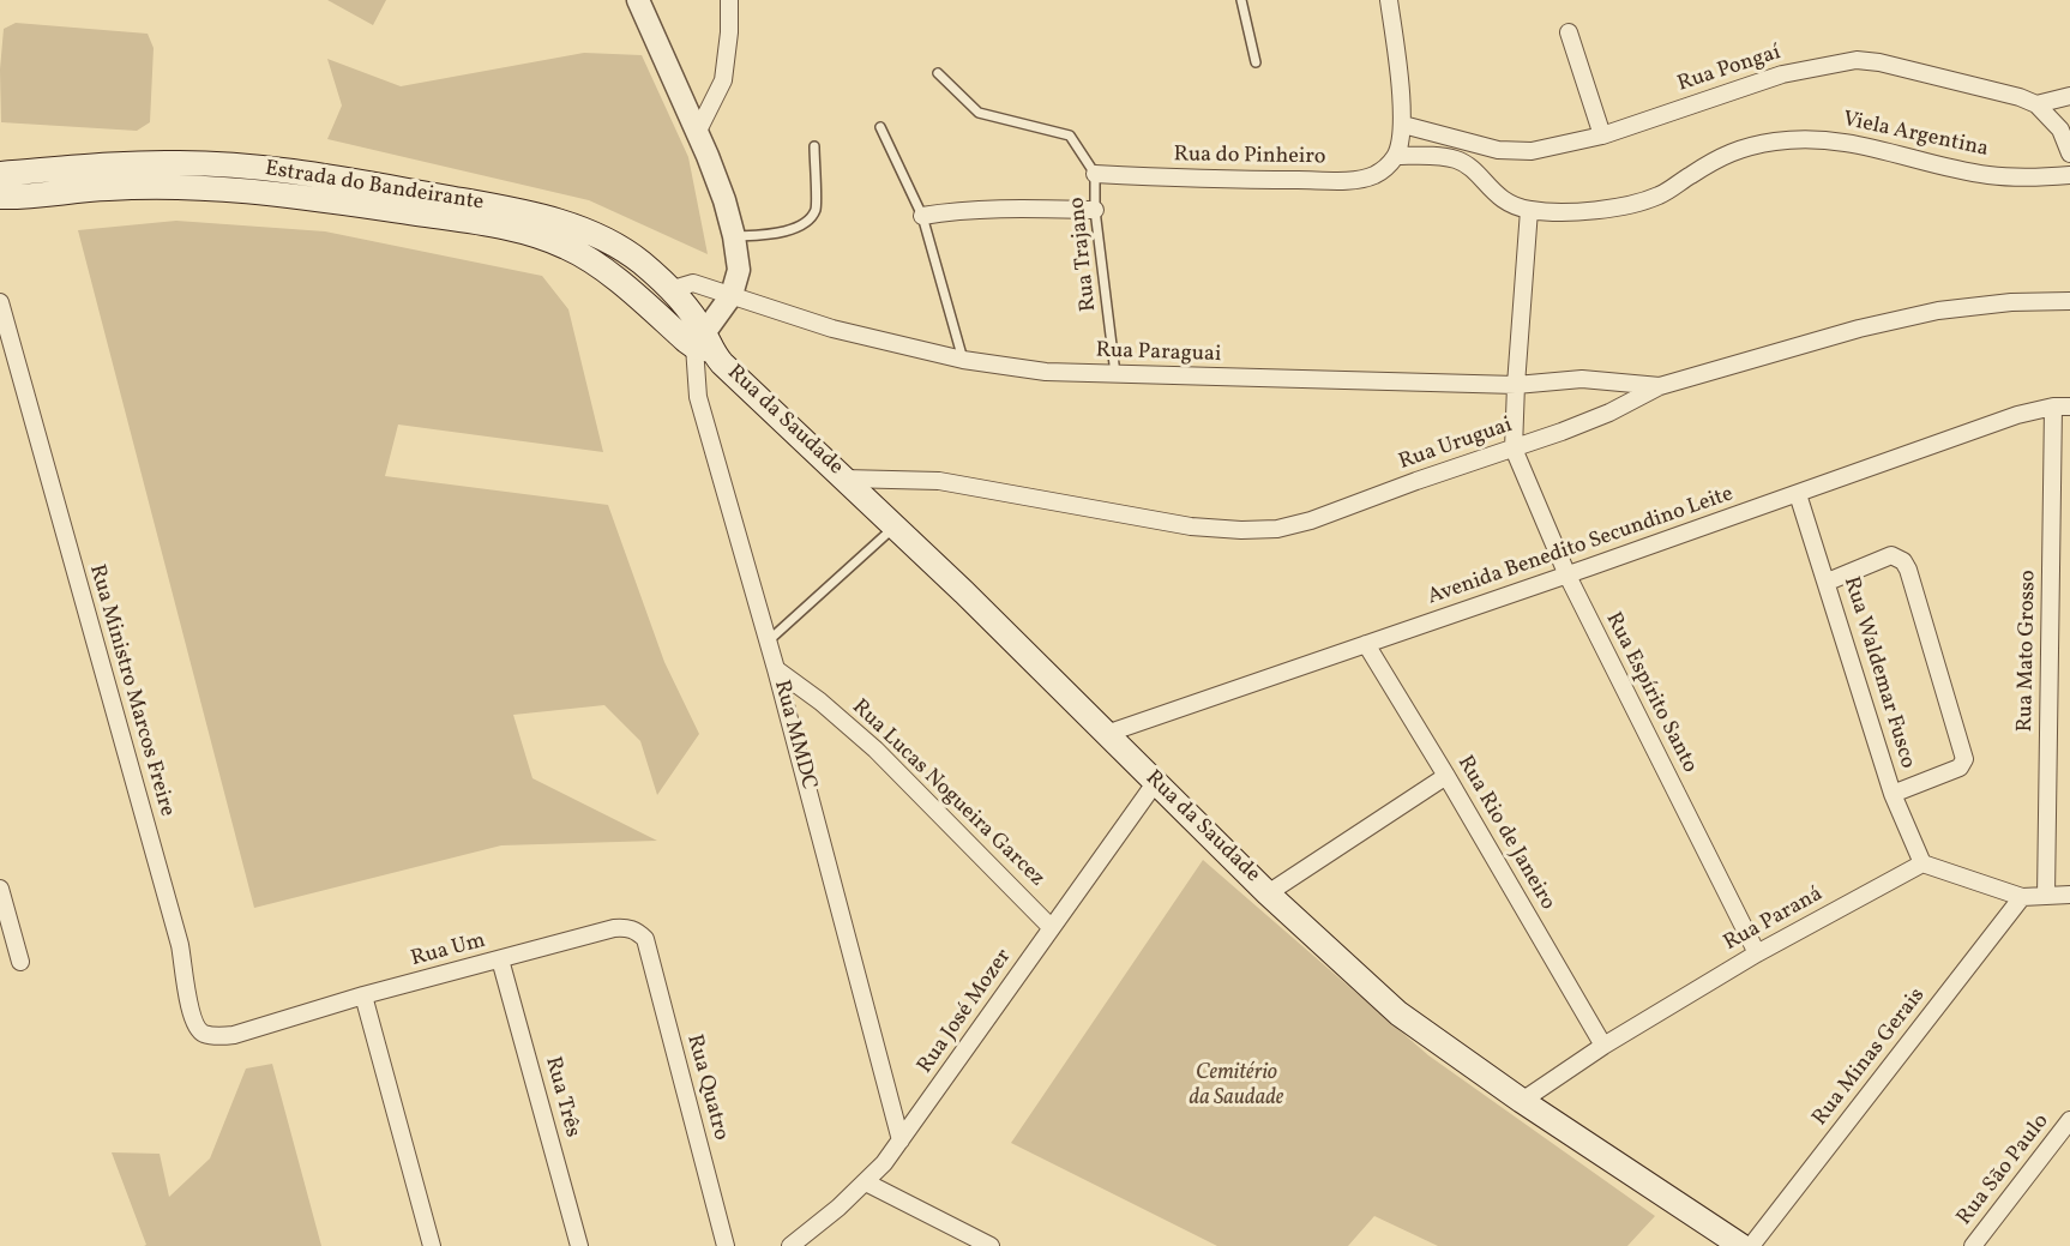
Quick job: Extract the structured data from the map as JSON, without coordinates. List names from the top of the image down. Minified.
{"streets":{"main road":["Estrada do Bandeirante","Rua da Saudade"],"street":["Rua Pongaí","Viela Argentina","Rua do Pinheiro","Rua Paraguai","Rua Uruguai","Avenida Benedito Secundino Leite","Rua Mato Grosso","Rua Waldemar Fusco","Rua Ministro Marcos Freire","Rua Espírito Santo","Rua MMDC","Rua Lucas Nogueira Garcez","Rua Rio de Janeiro","Rua Paraná","Rua Um","Rua José Mozer","Rua Minas Gerais","Rua Quatro","Rua Três","Rua São Paulo"],"lane":["Rua Trajano"]},"crossings":[["Viela Argentina","Rua do Pinheiro"],["Rua do Pinheiro","Rua Trajano"],["Estrada do Bandeirante","Rua Paraguai"],["Estrada do Bandeirante","Rua da Saudade"],["Estrada do Bandeirante","Rua MMDC"],["Rua Trajano","Rua Paraguai"],["Rua Paraguai","Rua Uruguai"],["Rua da Saudade","Rua Uruguai"],["Rua da Saudade","Avenida Benedito Secundino Leite"],["Rua da Saudade","Rua MMDC"],["Rua da Saudade","Rua Paraná"],["Rua da Saudade","Rua José Mozer"],["Rua Uruguai","Rua Espírito Santo"],["Avenida Benedito Secundino Leite","Rua Mato Grosso"],["Avenida Benedito Secundino Leite","Rua Waldemar Fusco"],["Avenida Benedito Secundino Leite","Rua Espírito Santo"],["Avenida Benedito Secundino Leite","Rua Rio de Janeiro"],["Rua Waldemar Fusco","Rua Paraná"],["Rua Ministro Marcos Freire","Rua Um"],["Rua Espírito Santo","Rua Paraná"],["Rua MMDC","Rua Lucas Nogueira Garcez"],["Rua MMDC","Rua José Mozer"],["Rua Lucas Nogueira Garcez","Rua José Mozer"],["Rua Rio de Janeiro","Rua Paraná"],["Rua Um","Rua Quatro"],["Rua Um","Rua Três"]],"parks":["Cemitério da Saudade"]}
